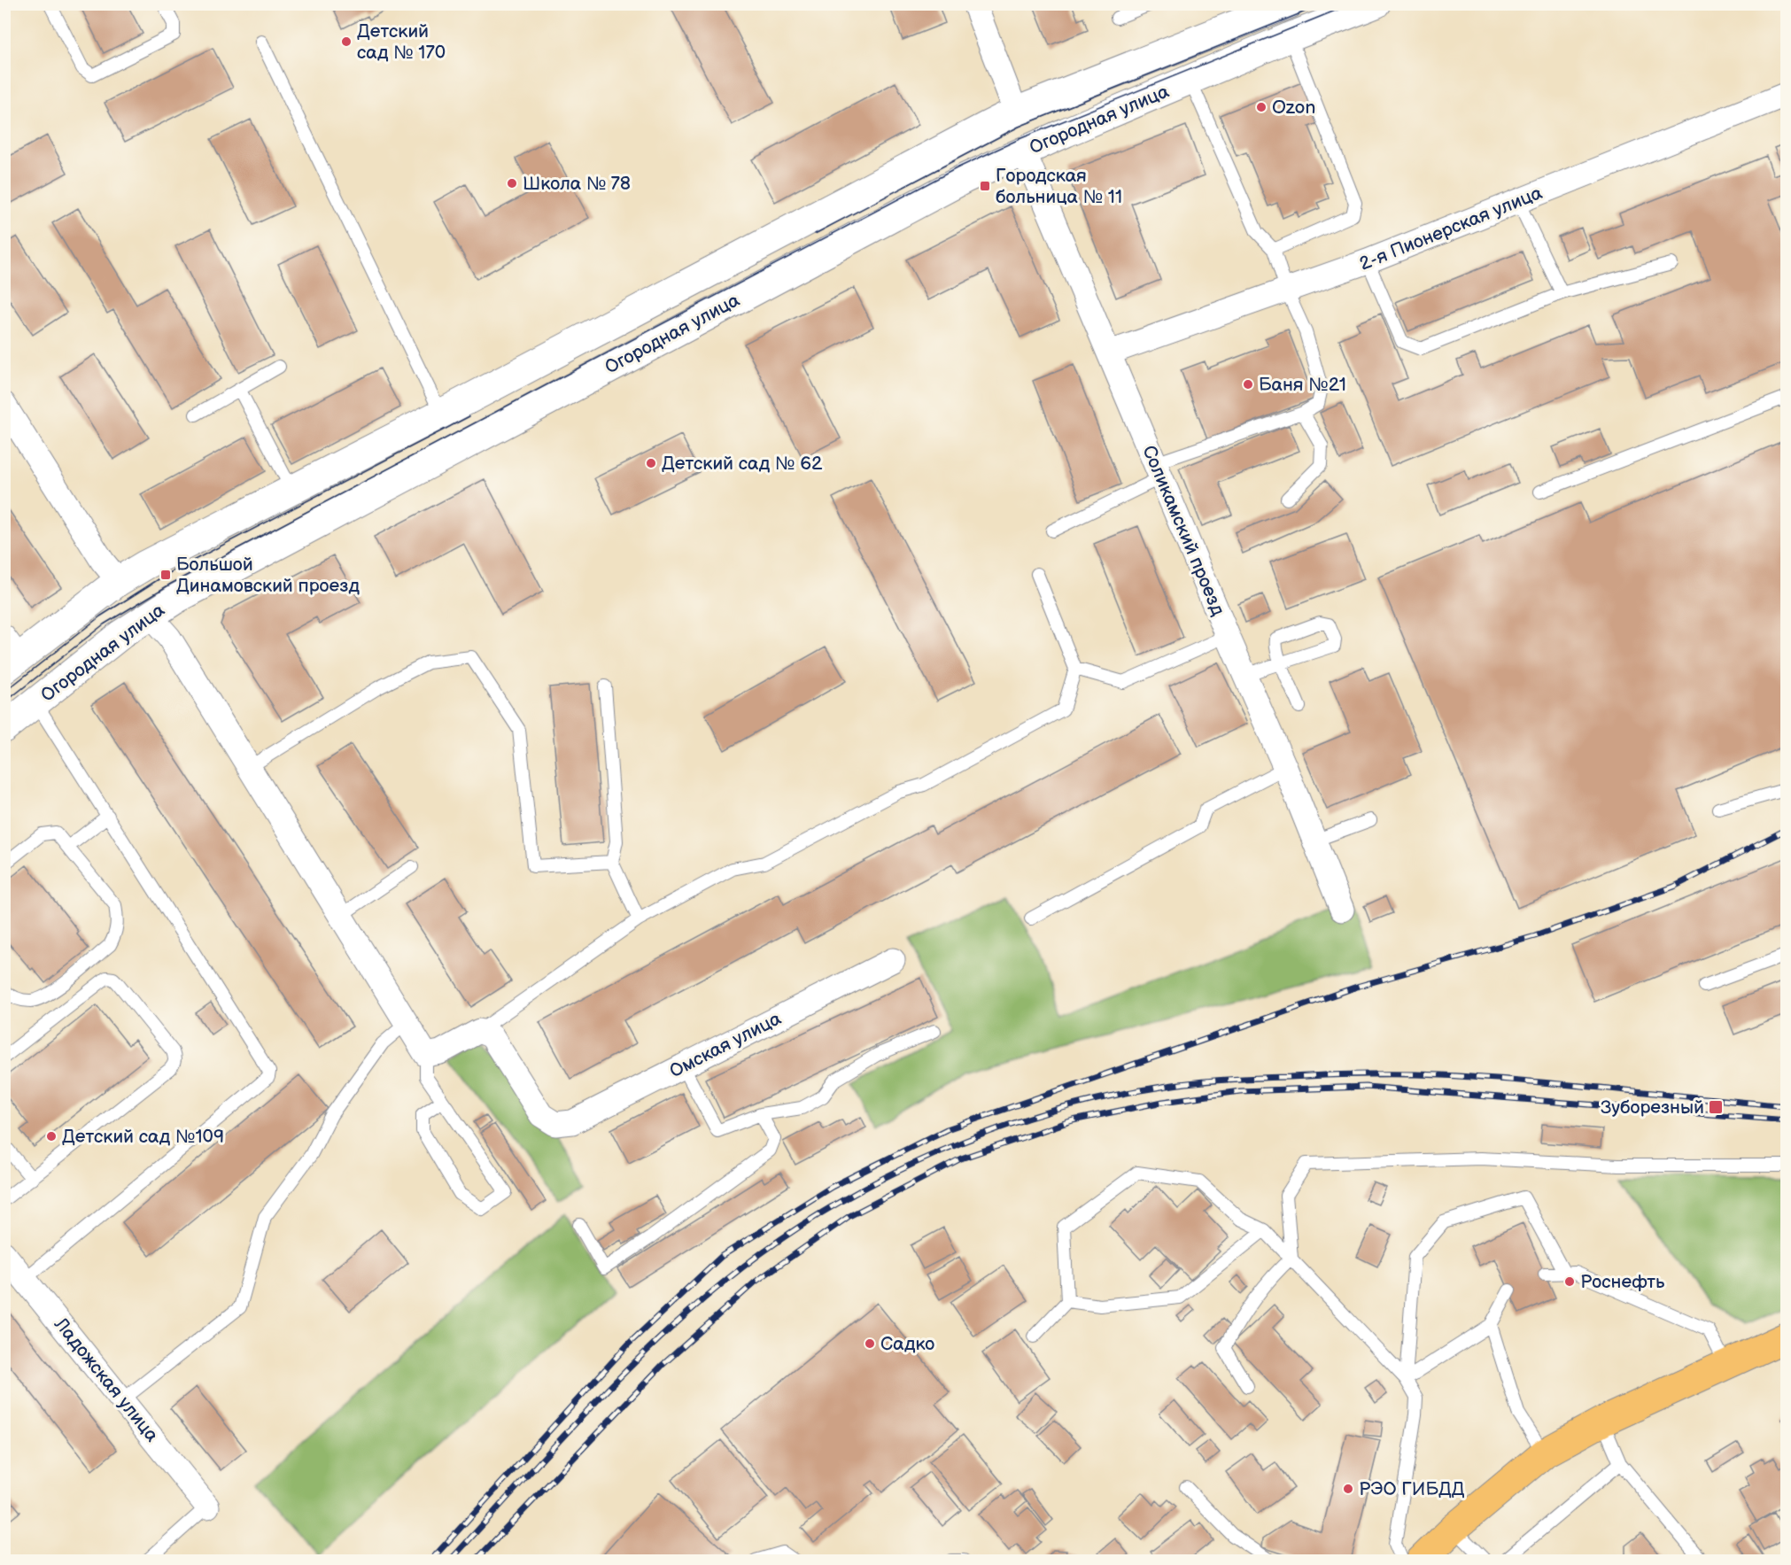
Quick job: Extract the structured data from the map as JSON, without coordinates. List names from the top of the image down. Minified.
{"streets":{"street":["Огородная улица","2-я Пионерская улица","Соликамский проезд","Омская улица","Ладожская улица"]},"crossings":[["Огородная улица","Соликамский проезд"],["2-я Пионерская улица","Соликамский проезд"]],"places":{"other":["Детский сад № 170","Ozon","Школа № 78","Баня №21","Детский сад № 62","Детский сад №109","Роснефть","Садко","РЭО ГИБДД"],"transit":["Городская больница № 11","Большой Динамовский проезд","Зуборезный"]}}
